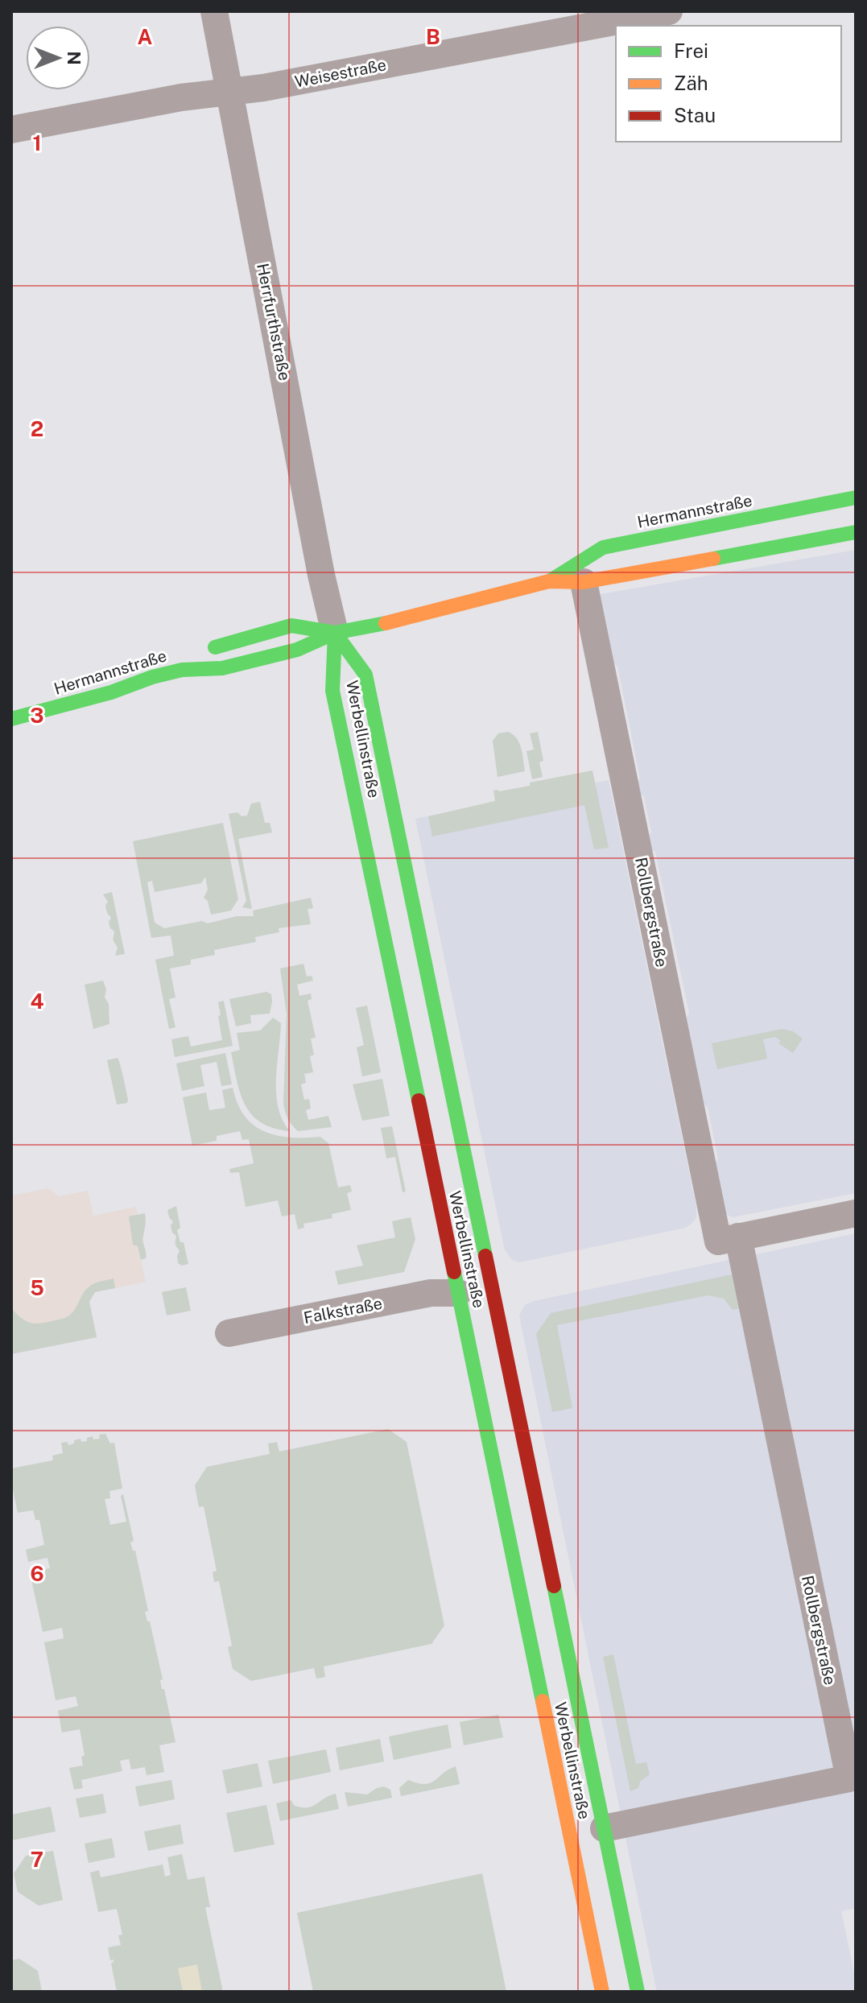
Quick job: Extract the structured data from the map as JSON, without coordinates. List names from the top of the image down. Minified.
{"streets":{"street":["Weisestraße","Herrfurthstraße","Hermannstraße","Werbellinstraße","Rollbergstraße","Falkstraße"]},"crossings":[["Weisestraße","Herrfurthstraße"],["Herrfurthstraße","Hermannstraße"],["Herrfurthstraße","Werbellinstraße"],["Hermannstraße","Werbellinstraße"],["Hermannstraße","Rollbergstraße"],["Werbellinstraße","Rollbergstraße"],["Werbellinstraße","Falkstraße"]],"legend":["Frei","Zäh","Stau"],"north":"right","grid":{"columns":["A","B"],"rows":["1","2","3","4","5","6","7"]}}
